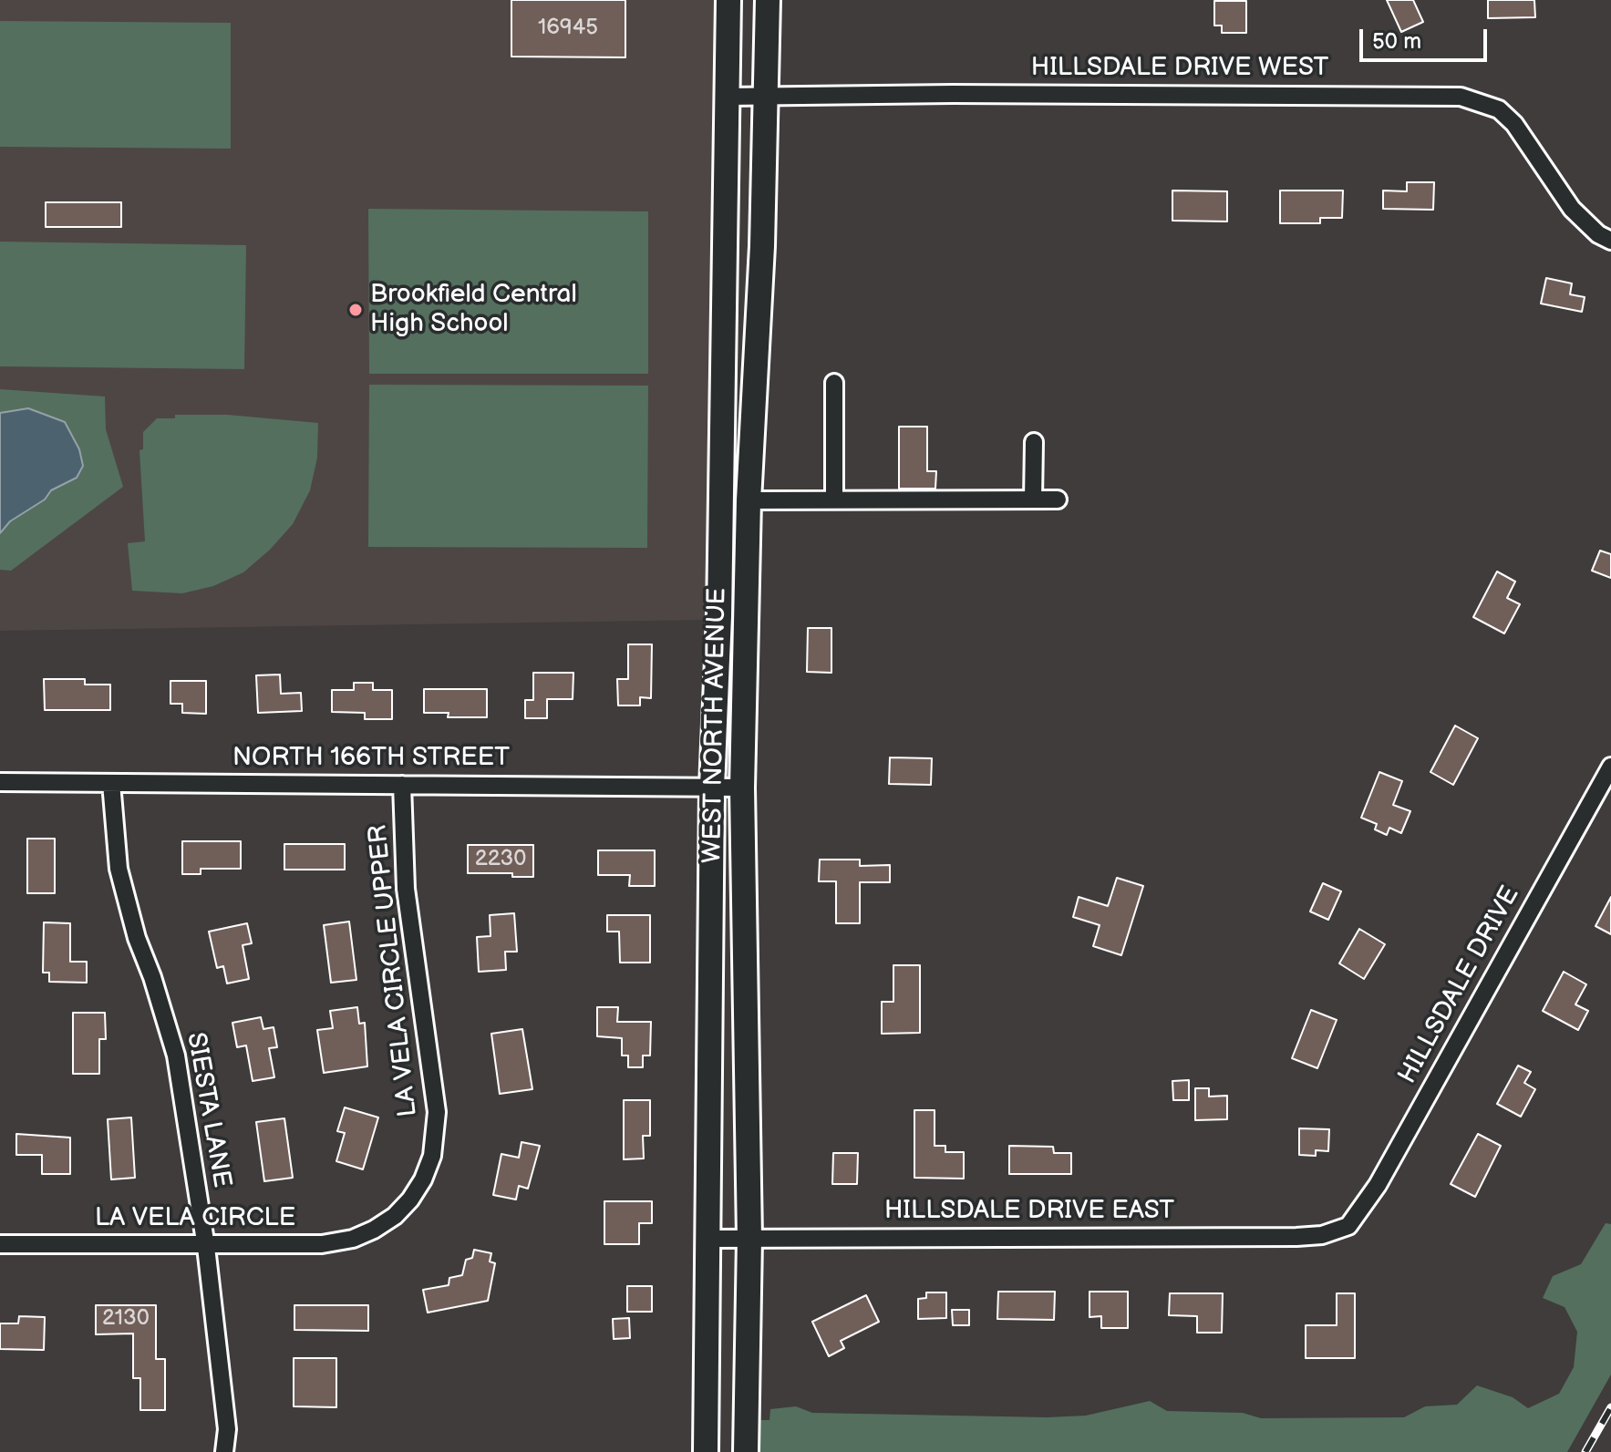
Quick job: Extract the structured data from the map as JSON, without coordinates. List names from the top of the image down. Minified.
{"streets":{"main road":["WEST NORTH AVENUE"],"street":["HILLSDALE DRIVE WEST","NORTH 166TH STREET","LA VELA CIRCLE UPPER","HILLSDALE DRIVE","SIESTA LANE","HILLSDALE DRIVE EAST","LA VELA CIRCLE"]},"crossings":[["HILLSDALE DRIVE WEST","WEST NORTH AVENUE"],["WEST NORTH AVENUE","NORTH 166TH STREET"],["WEST NORTH AVENUE","HILLSDALE DRIVE EAST"],["NORTH 166TH STREET","LA VELA CIRCLE UPPER"],["NORTH 166TH STREET","SIESTA LANE"],["LA VELA CIRCLE UPPER","LA VELA CIRCLE"],["HILLSDALE DRIVE","HILLSDALE DRIVE EAST"],["SIESTA LANE","LA VELA CIRCLE"]],"places":["Brookfield Central High School"],"house_numbers":["16945","2230","2130"],"scale_bar":"50 m"}
